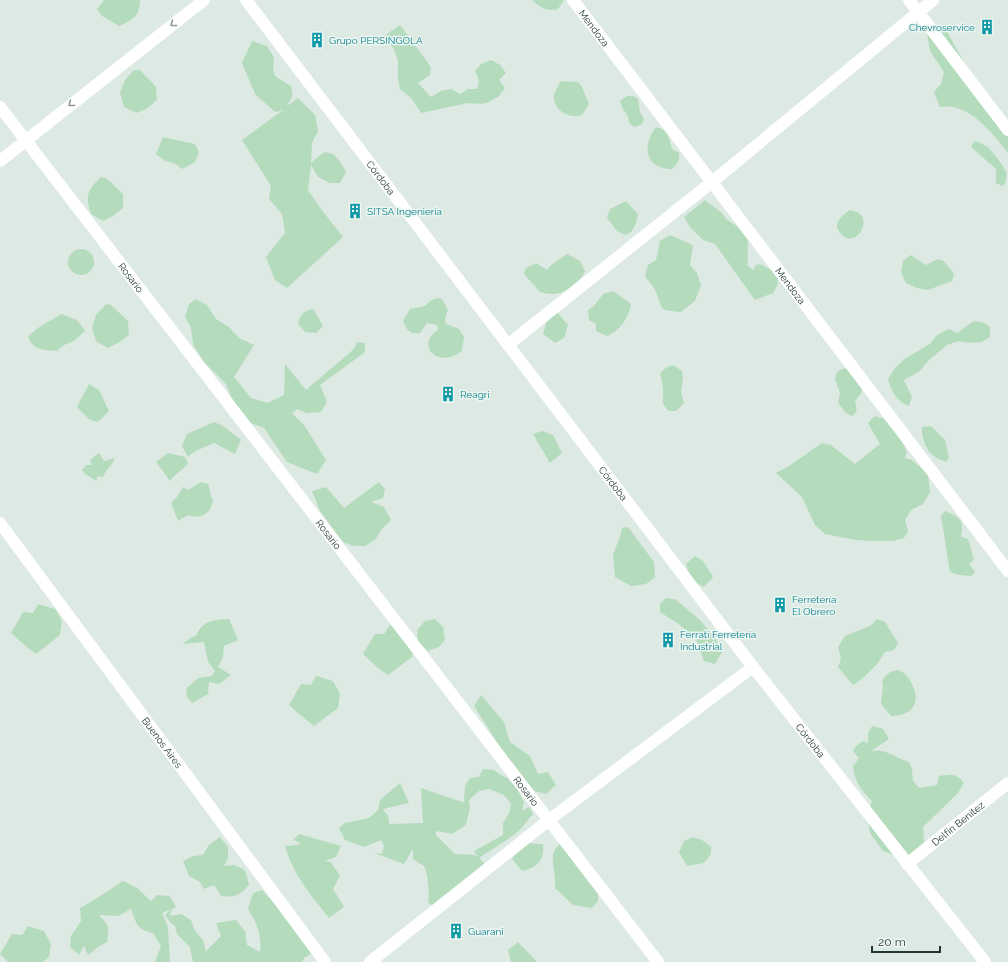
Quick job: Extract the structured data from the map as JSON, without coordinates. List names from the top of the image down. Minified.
{"streets":{"street":["Mendoza","Córdoba","Rosario","Buenos Aires","Delfín Benítez"]},"crossings":[["Córdoba","Delfín Benítez"]],"places":{"building":["Chevroservice","Grupo PERSINGOLA","SITSA Ingenieria","Reagri","Ferretería El Obrero","Ferrati Ferretería Industrial","Guarani"]},"scale_bar":"20 m"}
